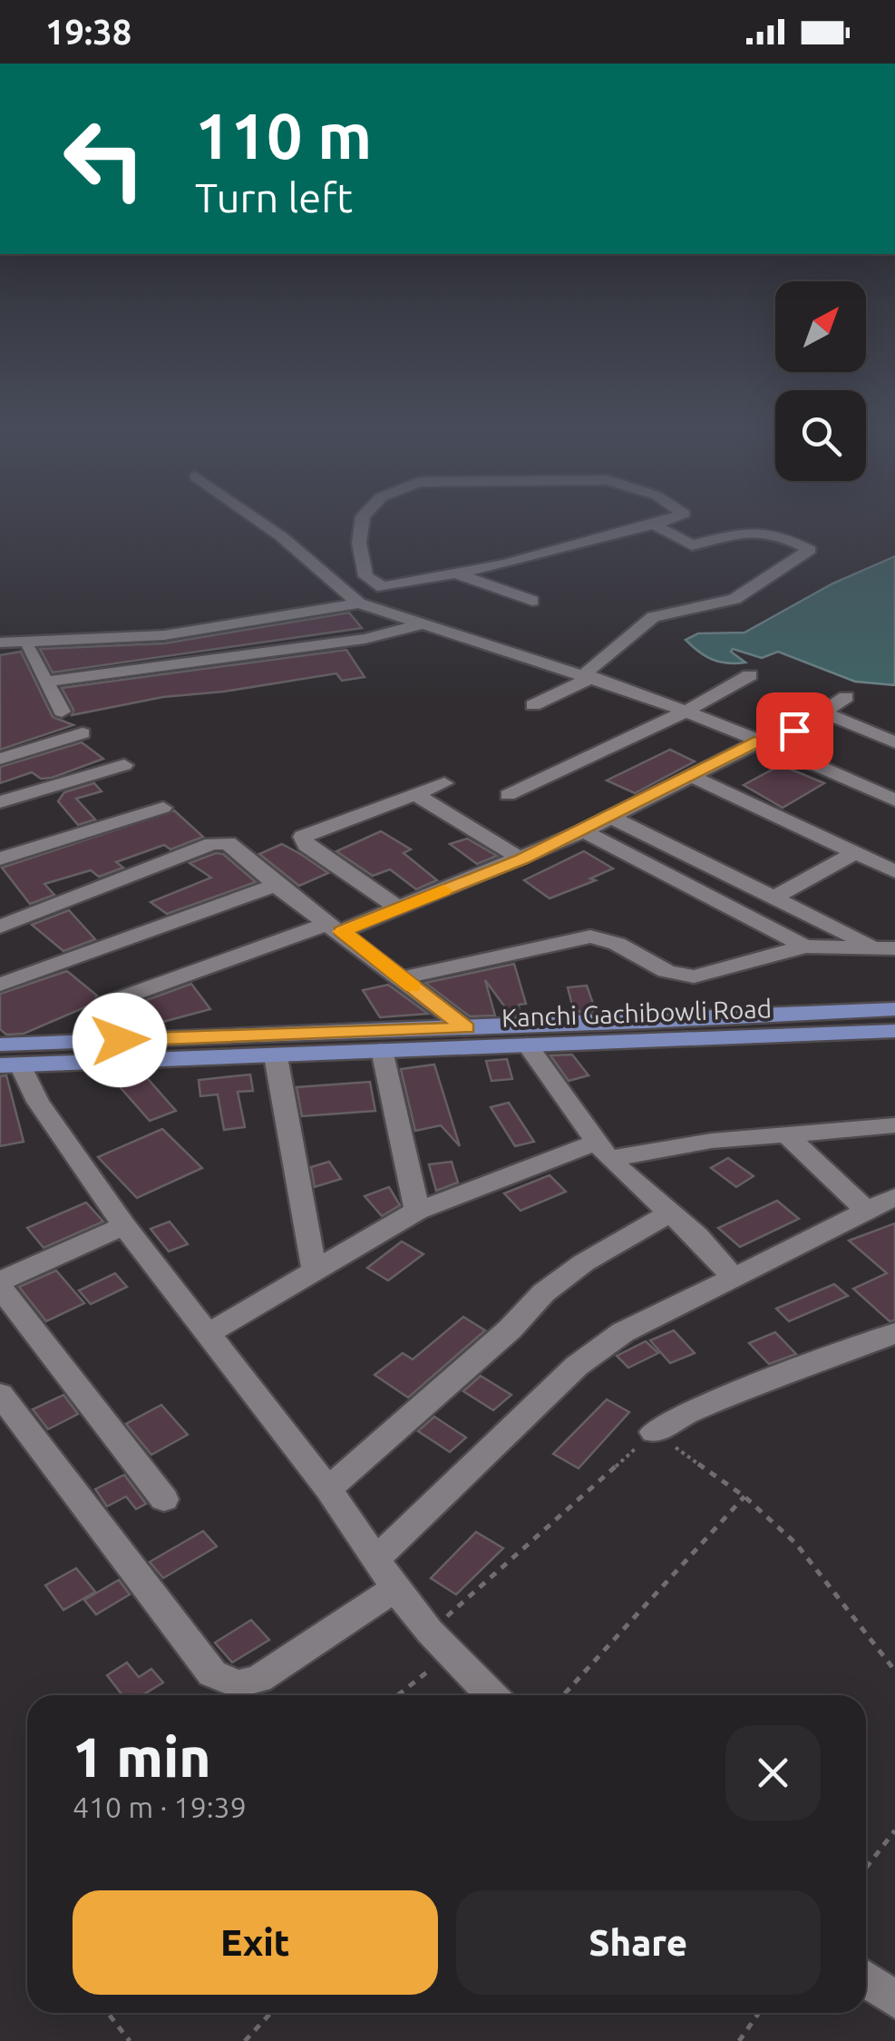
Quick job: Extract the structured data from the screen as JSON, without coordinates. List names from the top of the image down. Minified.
{"streets":{"main road":["Kanchi Gachibowli Road"]},"north":"top right","page":{"status":"19:38","turn":["110 m","Turn left"],"heading":["1 min","410 m · 19:39"],"buttons":["Exit","Share"]}}
